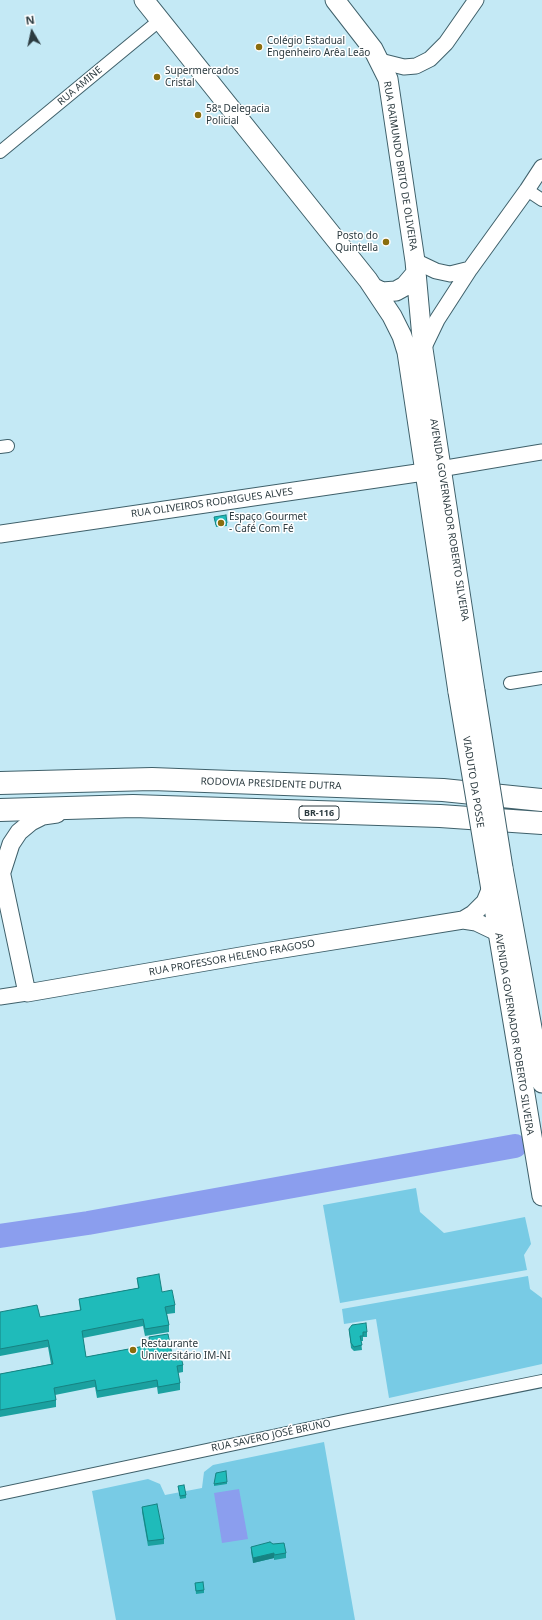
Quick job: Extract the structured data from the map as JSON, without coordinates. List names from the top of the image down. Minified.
{"streets":{"highway":["RODOVIA PRESIDENTE DUTRA","BR-116"],"main road":["RUA RAIMUNDO BRITO DE OLIVEIRA","RUA OLIVEIROS RODRIGUES ALVES","AVENIDA GOVERNADOR ROBERTO SILVEIRA","VIADUTO DA POSSE","RUA PROFESSOR HELENO FRAGOSO"],"street":["RUA AMINE","RUA SAVERO JOSÉ BRUNO"]},"crossings":[["RUA RAIMUNDO BRITO DE OLIVEIRA","AVENIDA GOVERNADOR ROBERTO SILVEIRA"],["RUA OLIVEIROS RODRIGUES ALVES","AVENIDA GOVERNADOR ROBERTO SILVEIRA"],["AVENIDA GOVERNADOR ROBERTO SILVEIRA","VIADUTO DA POSSE"],["AVENIDA GOVERNADOR ROBERTO SILVEIRA","RUA PROFESSOR HELENO FRAGOSO"],["VIADUTO DA POSSE","RUA PROFESSOR HELENO FRAGOSO"]],"places":["Colégio Estadual Engenheiro Arêa Leão","Supermercados Cristal","58ª Delegacia Policial","Posto do Quintella","Espaço Gourmet - Café Com Fé","Restaurante Universitário IM-NI"],"north":"top"}
